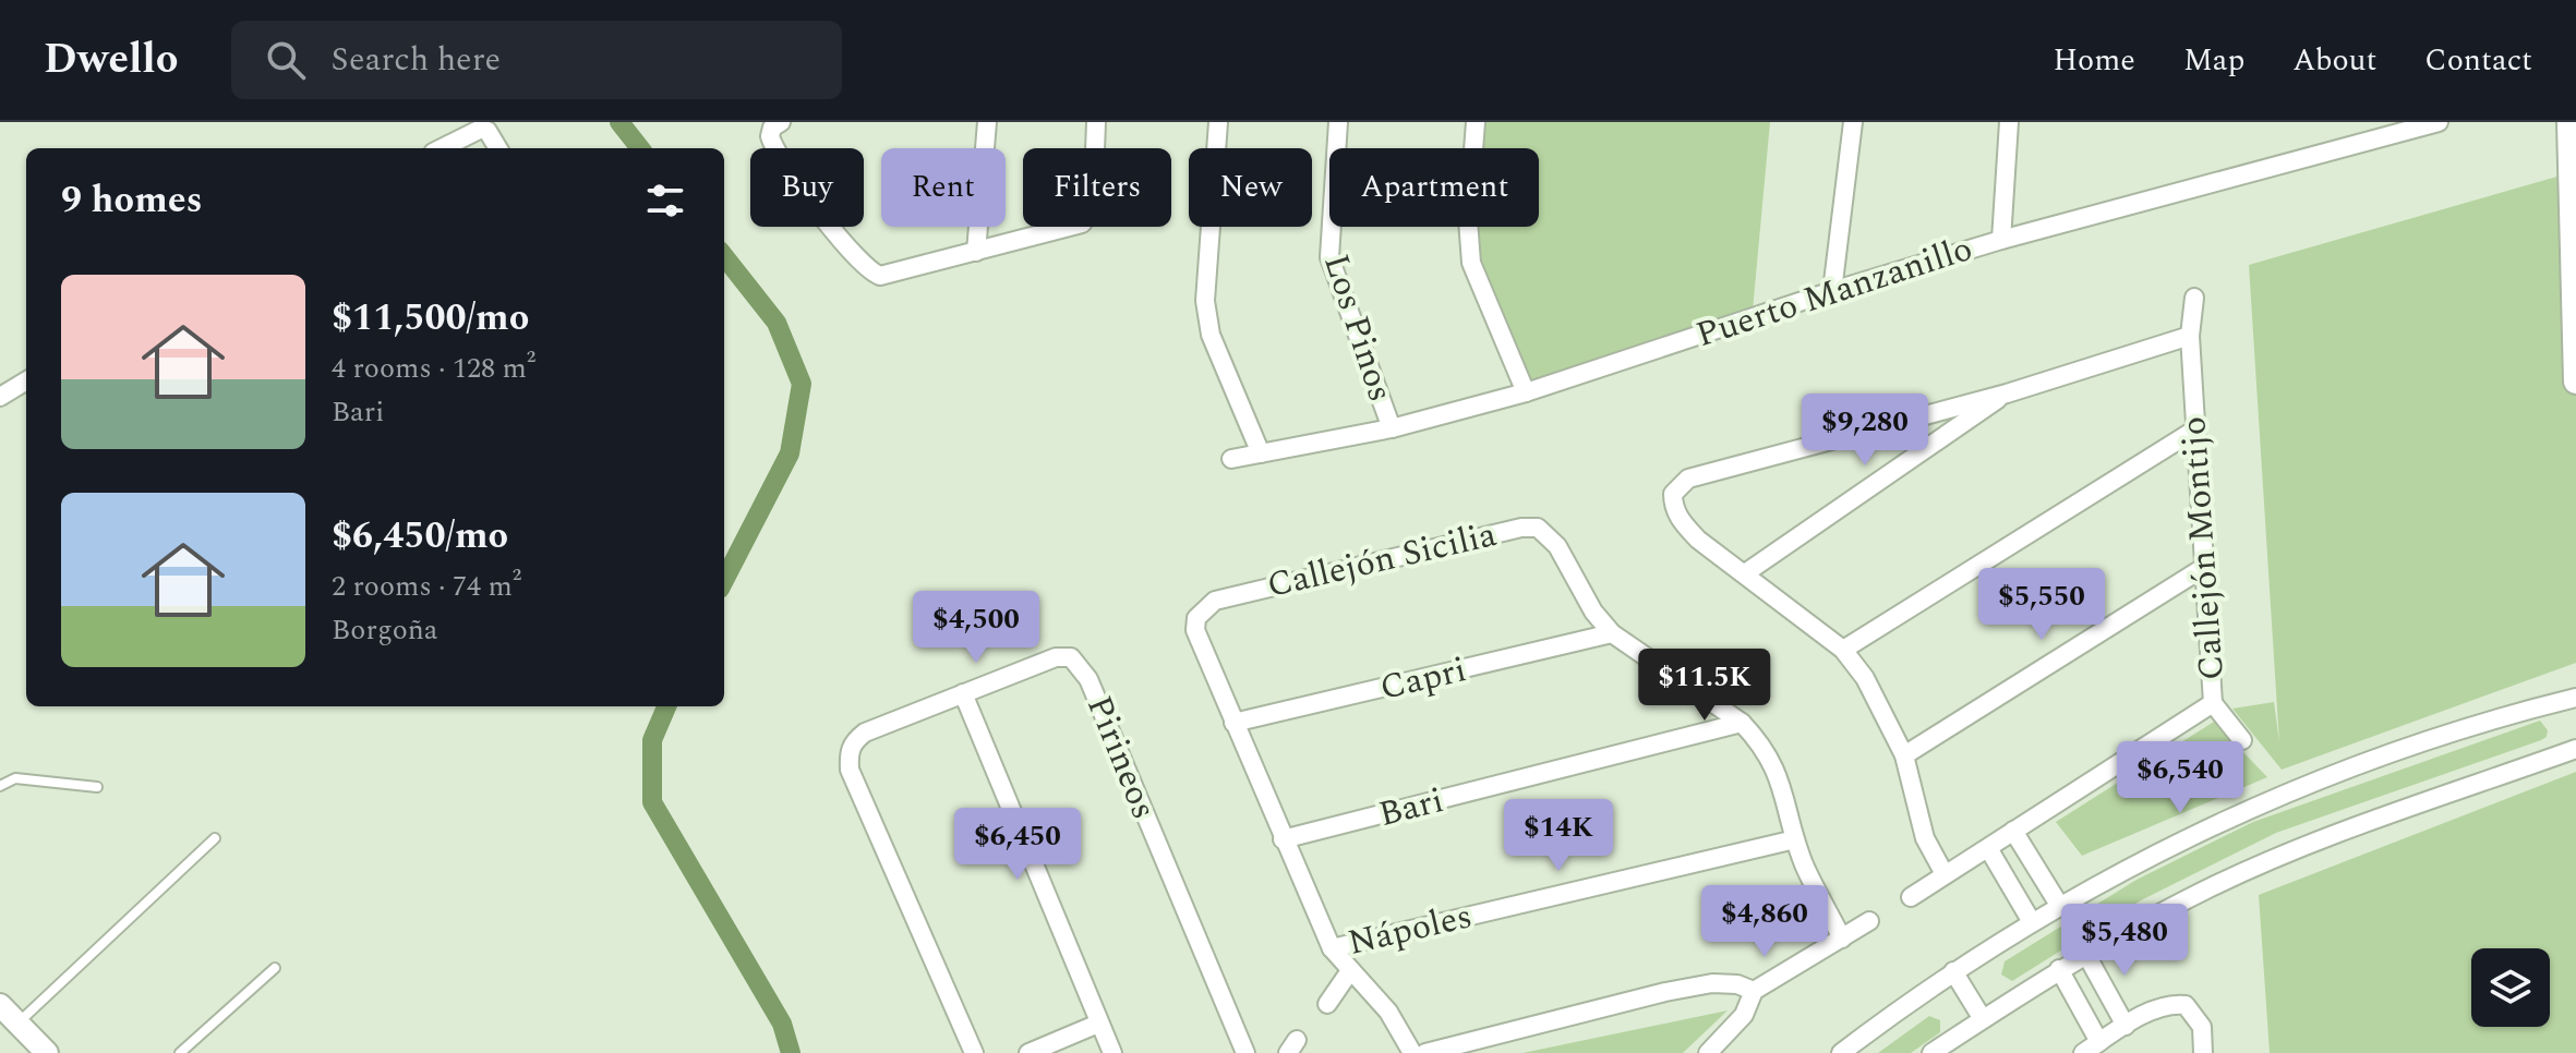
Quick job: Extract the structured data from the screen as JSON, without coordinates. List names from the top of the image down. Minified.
{"streets":{"street":["Puerto Manzanillo","Los Pinos","Callejón Montijo","Callejón Sicilia","Capri","Pirineos","Bari","Nápoles"]},"crossings":[["Puerto Manzanillo","Los Pinos"],["Callejón Sicilia","Capri"],["Callejón Sicilia","Bari"],["Callejón Sicilia","Nápoles"]],"page":{"header":"Dwello","search":"Search here","nav":["Home","Map","About","Contact"],"chip":["Buy","Rent","Filters","New","Apartment"],"heading":"9 homes","list":[{"name":"$11,500/mo","note":"4 rooms · 128 m² · Bari"},{"name":"$6,450/mo","note":"2 rooms · 74 m² · Borgoña"}],"price":["$9,280","$5,550","$4,500","$11.5K","$6,540","$14K","$6,450","$4,860","$5,480"]}}
